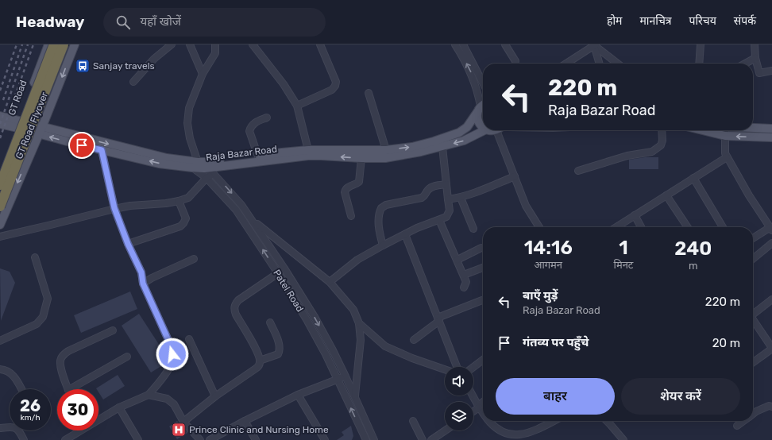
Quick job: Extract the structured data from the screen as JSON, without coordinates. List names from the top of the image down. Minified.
{"streets":{"highway":["GT Road Flyover"],"main road":["GT Road","Raja Bazar Road"],"street":["Patel Road"]},"crossings":[["GT Road","Raja Bazar Road"],["Raja Bazar Road","Patel Road"]],"places":{"bus stop":["Sanjay travels"],"hospital":["Prince Clinic and Nursing Home"]},"page":{"header":"Headway","search":"यहाँ खोजें","nav":["होम","मानचित्र","परिचय","संपर्क"],"turn":["220 m","Raja Bazar Road"],"eta":["14:16","आगमन","1","मिनट","240","m"],"list":[{"name":"बाएँ मुड़ें","note":"Raja Bazar Road","value":"220 m"},{"name":"गंतव्य पर पहुँचे","value":"20 m"}],"buttons":["बाहर","शेयर करें"],"speed":"26 km/h","limit":"30"}}
